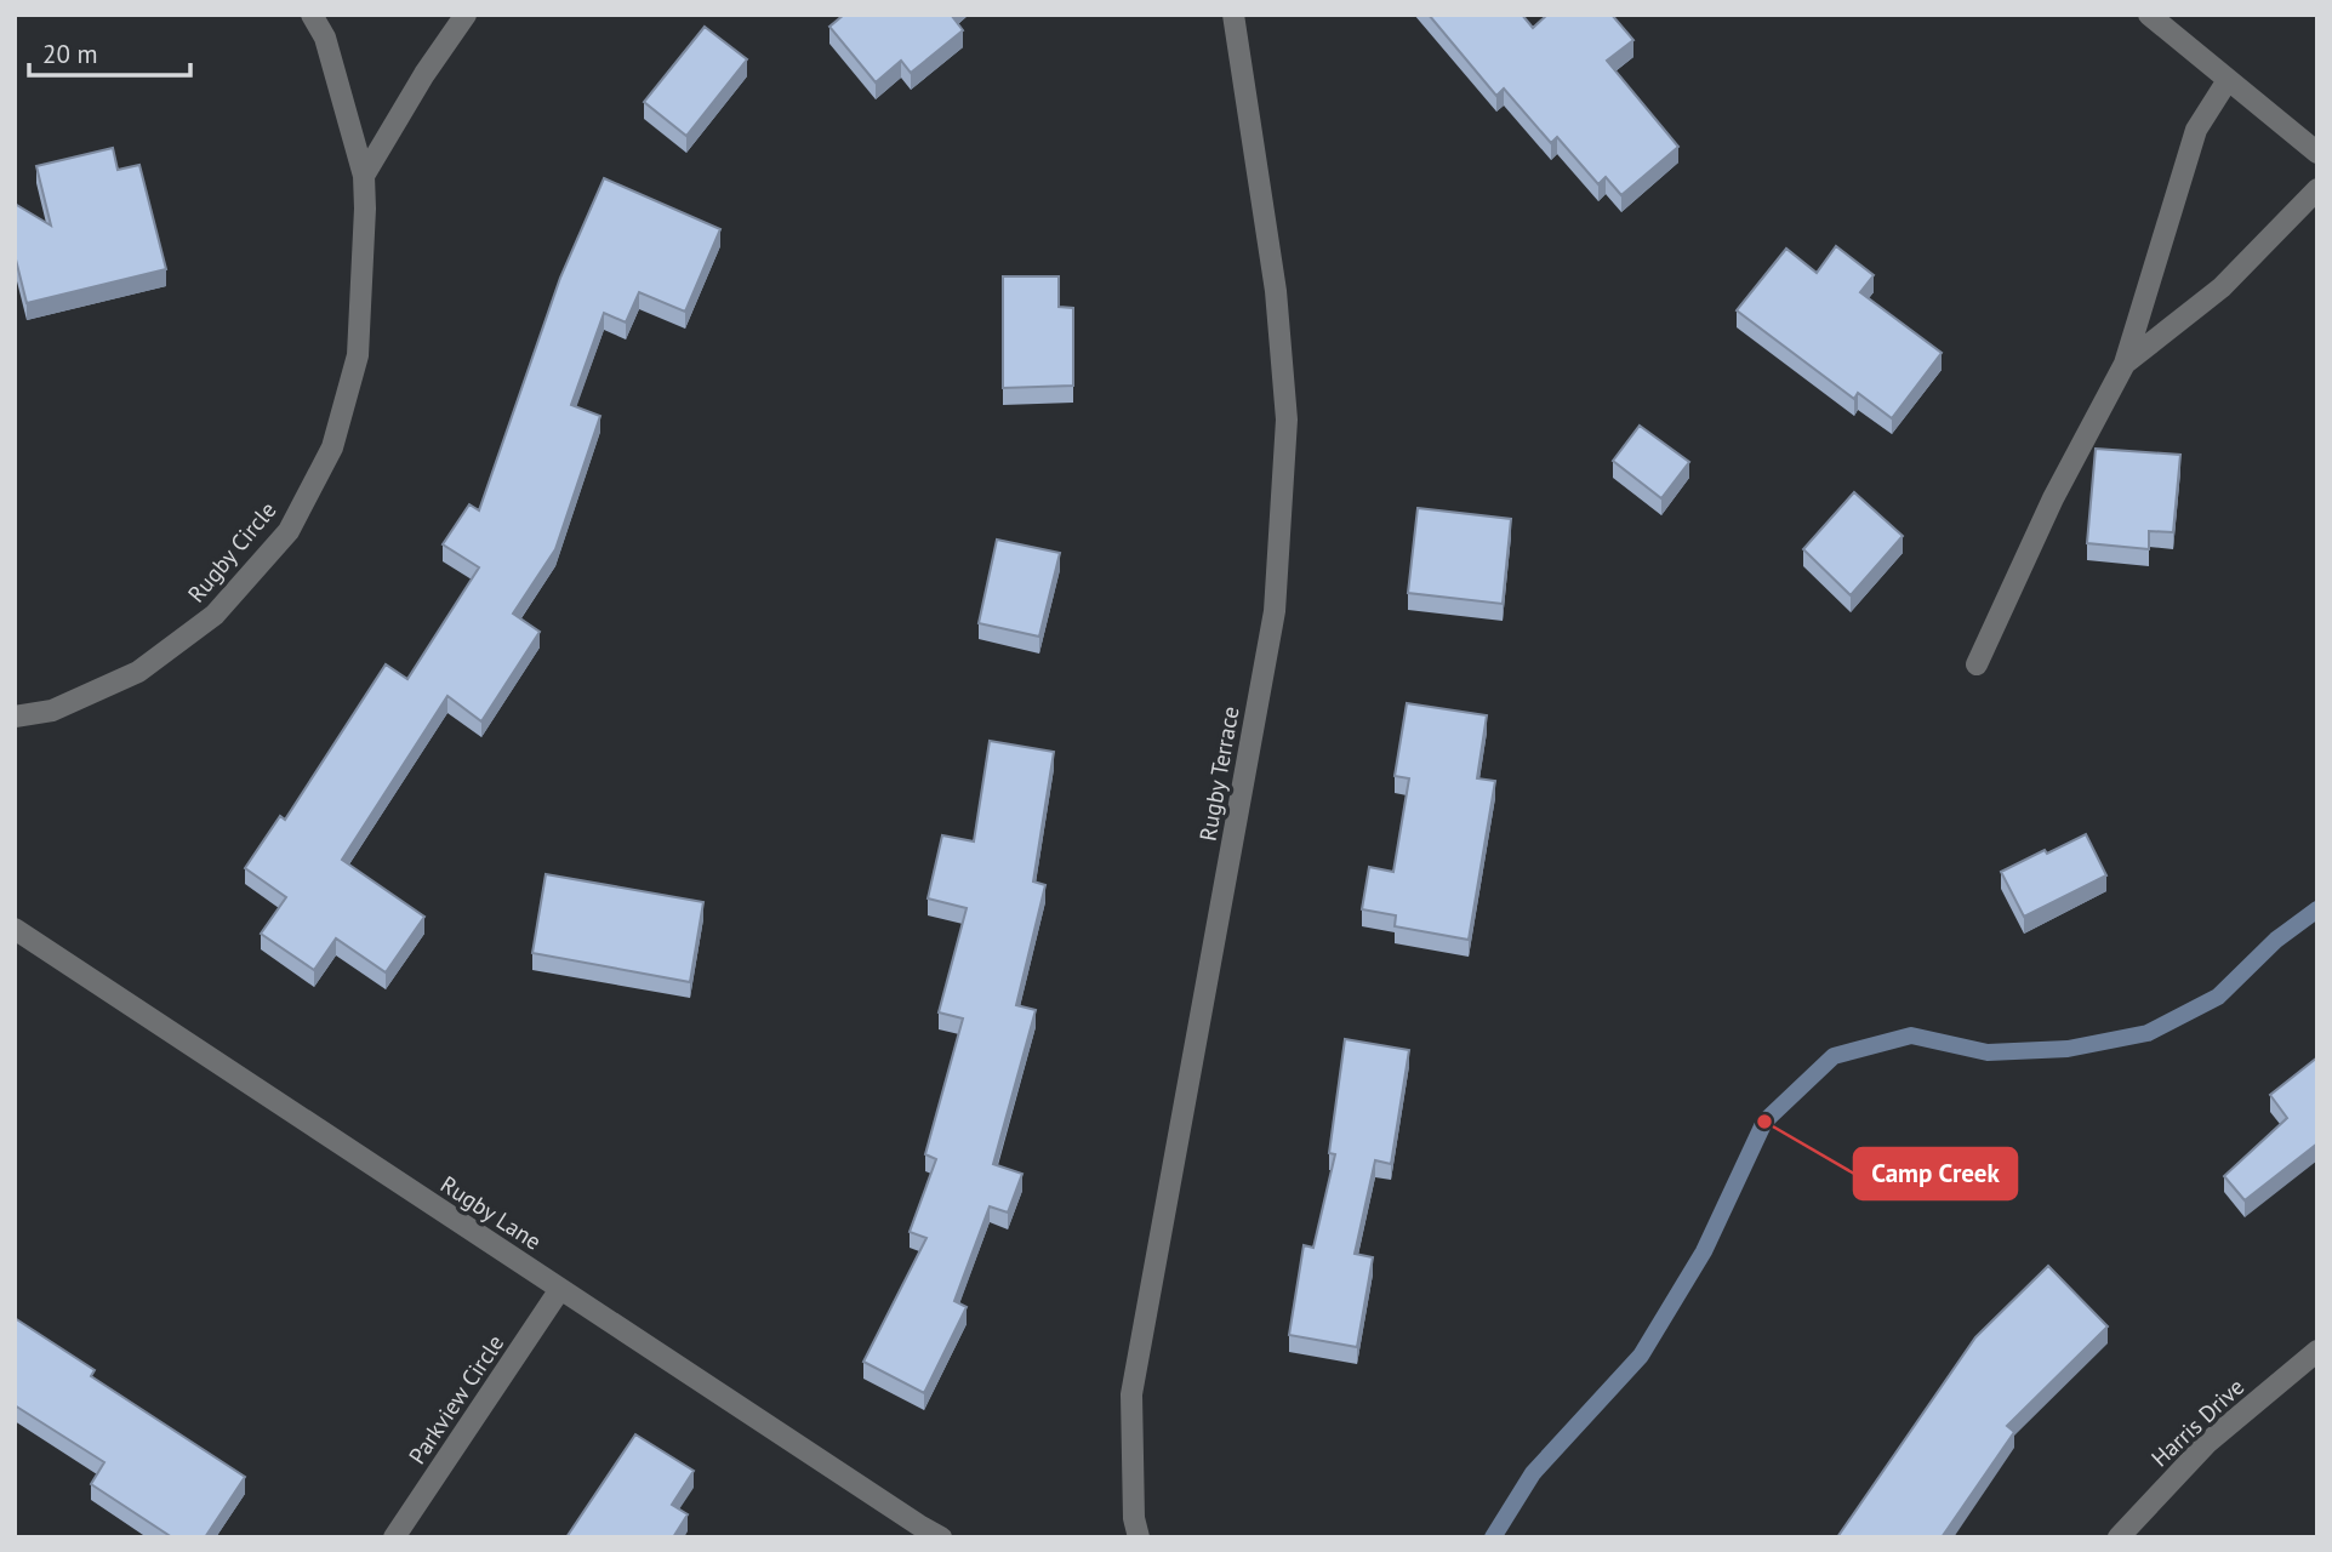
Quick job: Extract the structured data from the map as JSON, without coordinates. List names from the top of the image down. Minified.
{"streets":{"street":["Rugby Circle","Rugby Terrace","Rugby Lane","Parkview Circle","Harris Drive"]},"crossings":[["Rugby Lane","Parkview Circle"]],"places":["Camp Creek"],"scale_bar":"20 m"}
